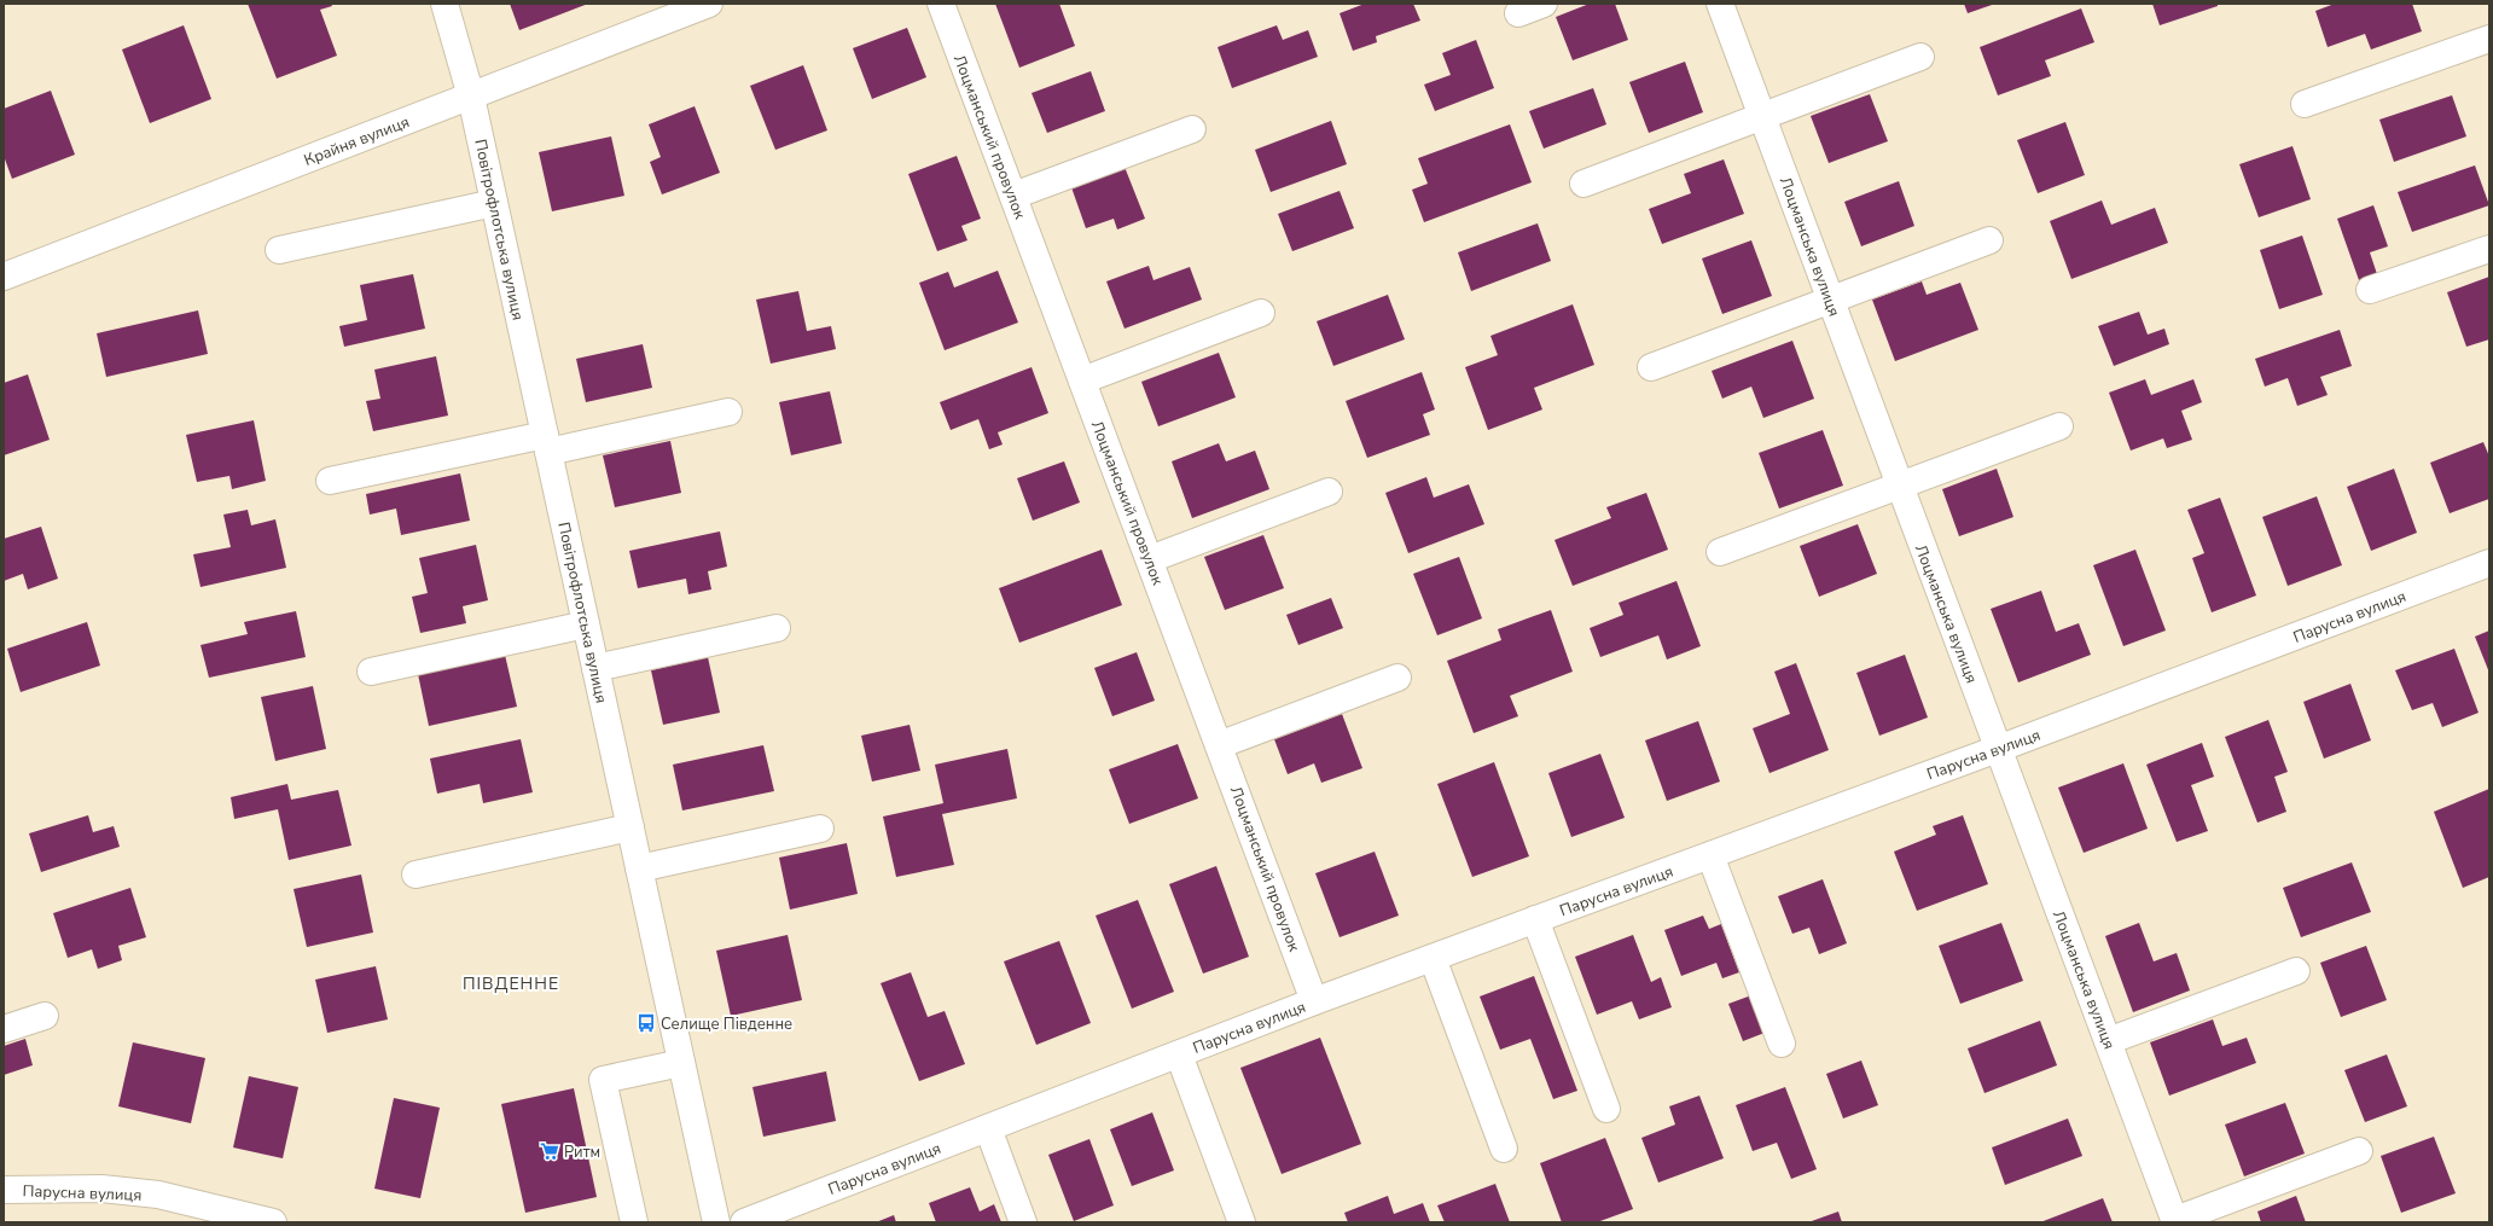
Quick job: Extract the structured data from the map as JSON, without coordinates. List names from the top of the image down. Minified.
{"streets":{"street":["Лоцманський провулок","Крайня вулиця","Повітрофлотська вулиця","Лоцманська вулиця","Парусна вулиця"]},"crossings":[["Лоцманський провулок","Парусна вулиця"],["Крайня вулиця","Повітрофлотська вулиця"],["Лоцманська вулиця","Парусна вулиця"]],"districts":["ПІВДЕННЕ"],"places":{"bus stop":["Селище Південне"],"supermarket":["Ритм"]}}
